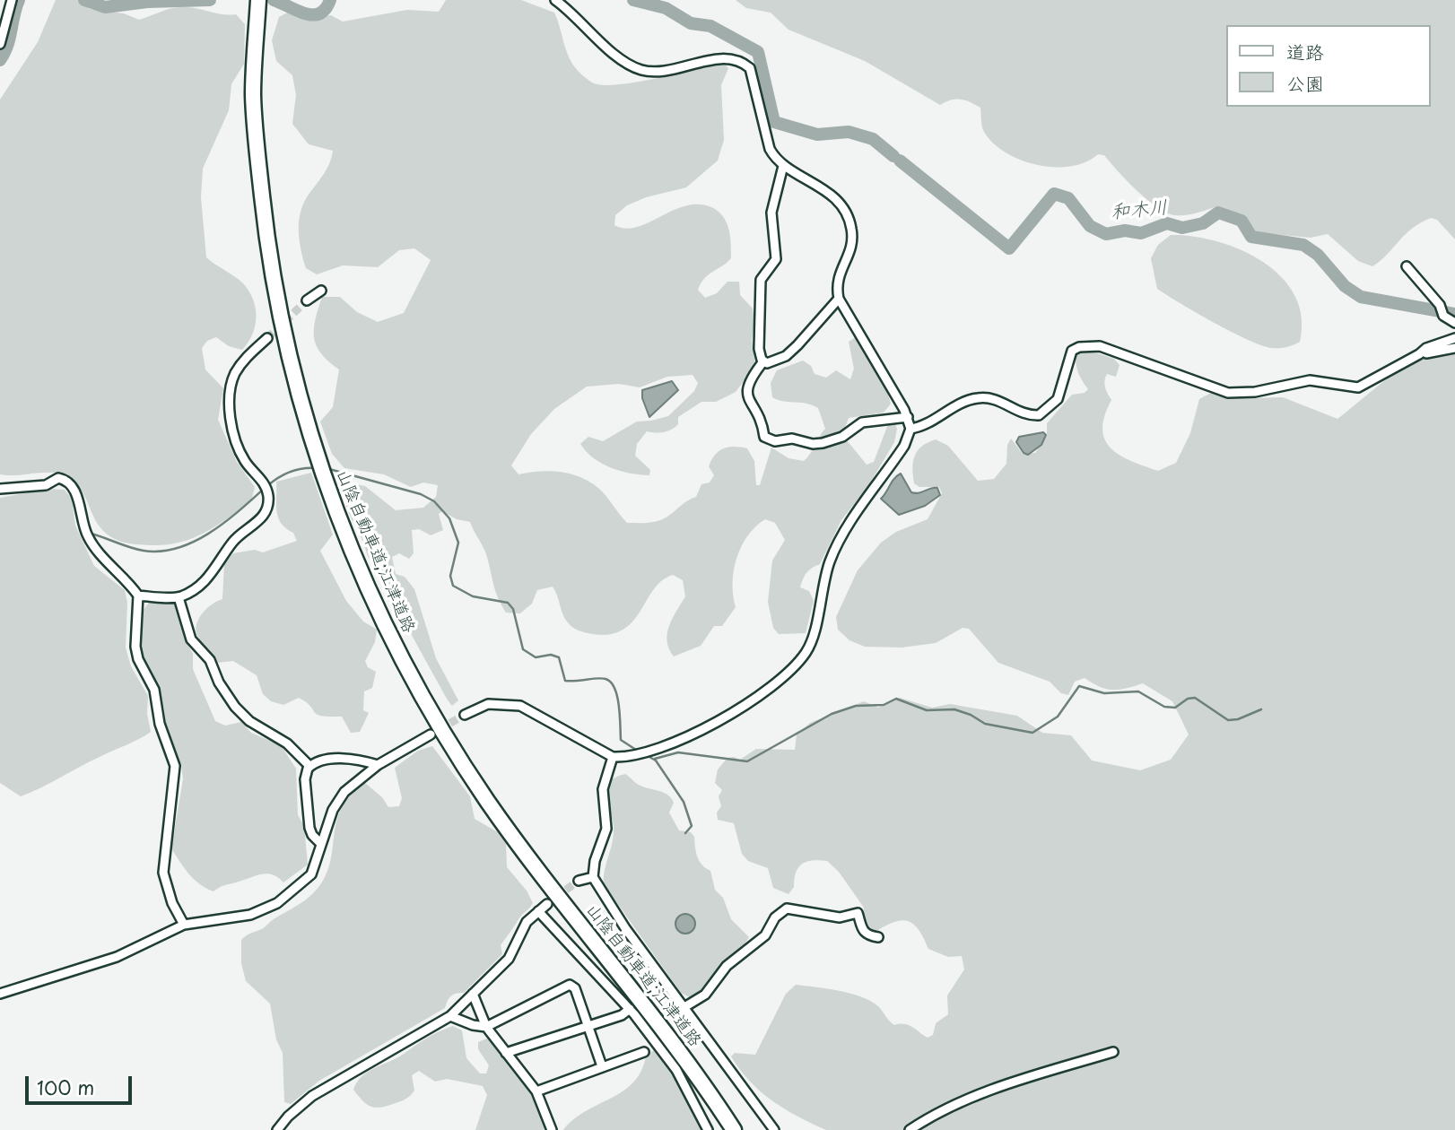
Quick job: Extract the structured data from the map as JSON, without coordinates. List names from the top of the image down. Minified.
{"streets":{"highway":["山陰自動車道;江津道路"]},"water":["和木川"],"legend":["道路","公園"],"scale_bar":"100 m"}
